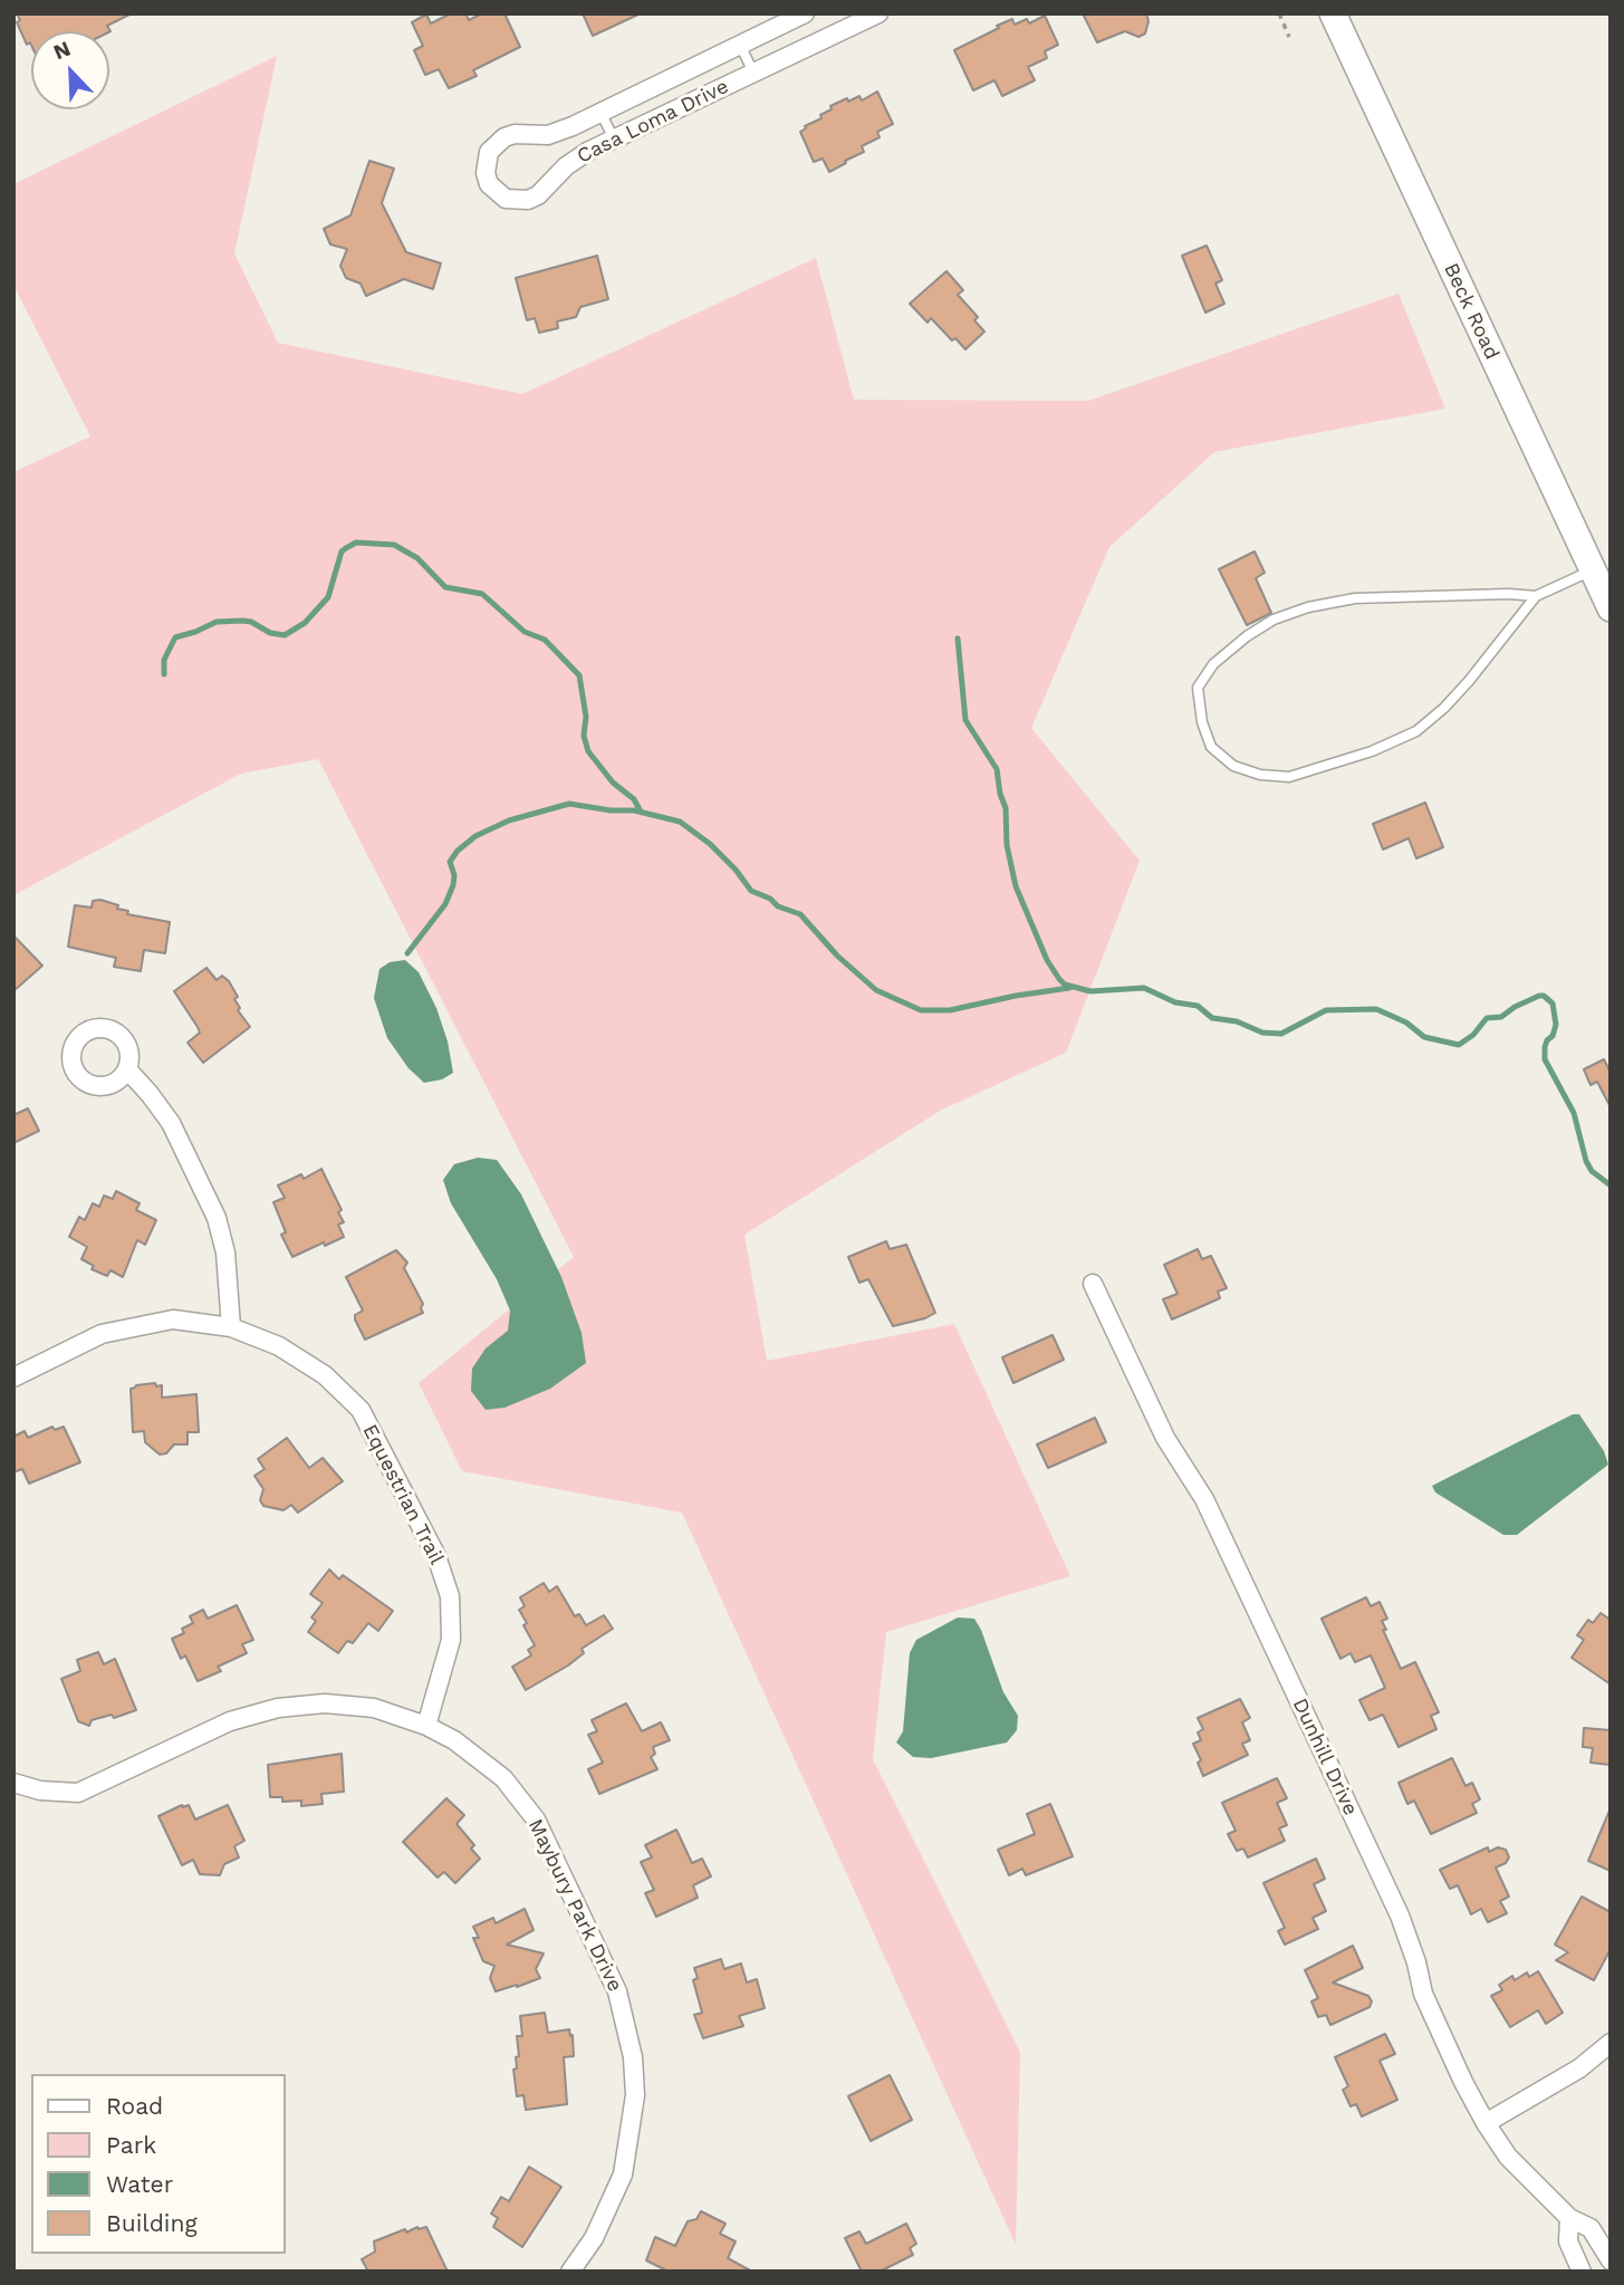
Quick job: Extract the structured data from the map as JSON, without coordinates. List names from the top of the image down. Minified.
{"streets":{"main road":["Beck Road"],"street":["Casa Loma Drive","Equestrian Trail","Dunhill Drive","Maybury Park Drive"]},"crossings":[["Equestrian Trail","Maybury Park Drive"]],"legend":["Road","Park","Water","Building"],"north":"top left"}
